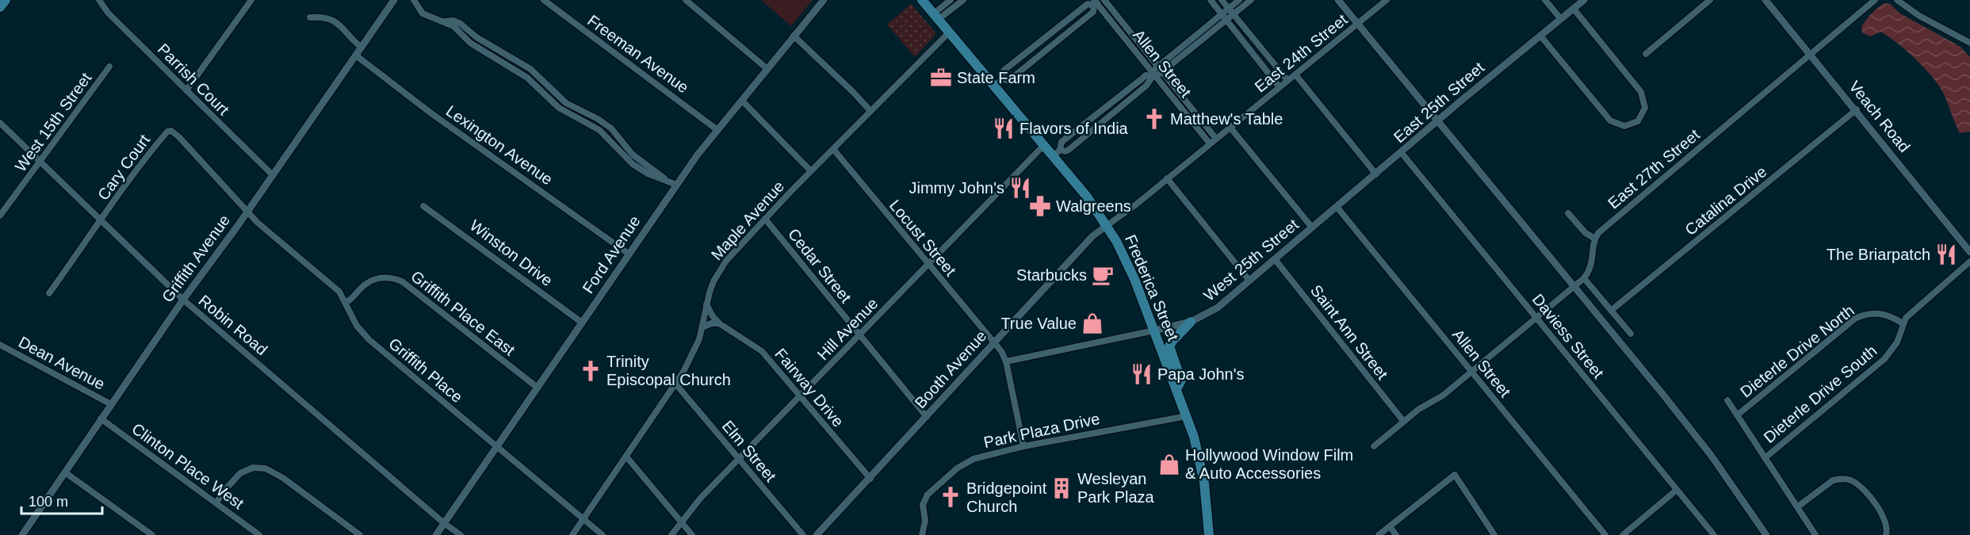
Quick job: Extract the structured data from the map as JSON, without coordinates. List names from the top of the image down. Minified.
{"streets":{"main road":["Frederica Street"],"street":["East 24th Street","Freeman Avenue","Allen Street","Parrish Court","East 25th Street","Veach Road","West 15th Street","Lexington Avenue","Cary Court","East 27th Street","Catalina Drive","Maple Avenue","Locust Street","Winston Drive","Ford Avenue","Griffith Avenue","West 25th Street","Cedar Street","Griffith Place East","Robin Road","Hill Avenue","Saint Ann Street","Daviess Street","Dieterle Drive North","Dean Avenue","Booth Avenue","Griffith Place","Fairway Drive","Dieterle Drive South","Park Plaza Drive","Elm Street","Clinton Place West"]},"crossings":[["East 24th Street","Allen Street"],["East 24th Street","Frederica Street"],["East 24th Street","Booth Avenue"],["Freeman Avenue","Ford Avenue"],["Allen Street","East 25th Street"],["Parrish Court","Griffith Avenue"],["East 25th Street","West 25th Street"],["East 25th Street","Daviess Street"],["Veach Road","East 27th Street"],["Veach Road","Catalina Drive"],["West 15th Street","Robin Road"],["Lexington Avenue","Ford Avenue"],["Lexington Avenue","Griffith Avenue"],["Cary Court","Griffith Avenue"],["Cary Court","Robin Road"],["Cary Court","Griffith Place"],["Maple Avenue","Locust Street"],["Maple Avenue","Cedar Street"],["Maple Avenue","Frederica Street"],["Maple Avenue","Griffith Place"],["Maple Avenue","Fairway Drive"],["Maple Avenue","Elm Street"],["Locust Street","Hill Avenue"],["Locust Street","Booth Avenue"],["Winston Drive","Ford Avenue"],["Ford Avenue","Griffith Place East"],["Ford Avenue","Robin Road"],["Ford Avenue","Griffith Place"],["Griffith Avenue","Robin Road"],["Griffith Avenue","Dean Avenue"],["Griffith Avenue","Griffith Place"],["Griffith Avenue","Clinton Place West"],["West 25th Street","Frederica Street"],["West 25th Street","Saint Ann Street"],["Cedar Street","Hill Avenue"],["Cedar Street","Booth Avenue"],["Frederica Street","Hill Avenue"],["Frederica Street","Booth Avenue"],["Frederica Street","Park Plaza Drive"],["Griffith Place East","Griffith Place"],["Hill Avenue","Fairway Drive"],["Hill Avenue","Elm Street"],["Dieterle Drive North","Dieterle Drive South"],["Booth Avenue","Fairway Drive"]],"places":{"office":["State Farm"],"church":["Matthew's Table","Trinity Episcopal Church","Bridgepoint Church"],"restaurant":["Flavors of India","Jimmy John's","The Briarpatch","Papa John's"],"pharmacy":["Walgreens"],"cafe":["Starbucks"],"shop":["True Value","Hollywood Window Film & Auto Accessories"],"building":["Wesleyan Park Plaza"]},"scale_bar":"100 m"}
